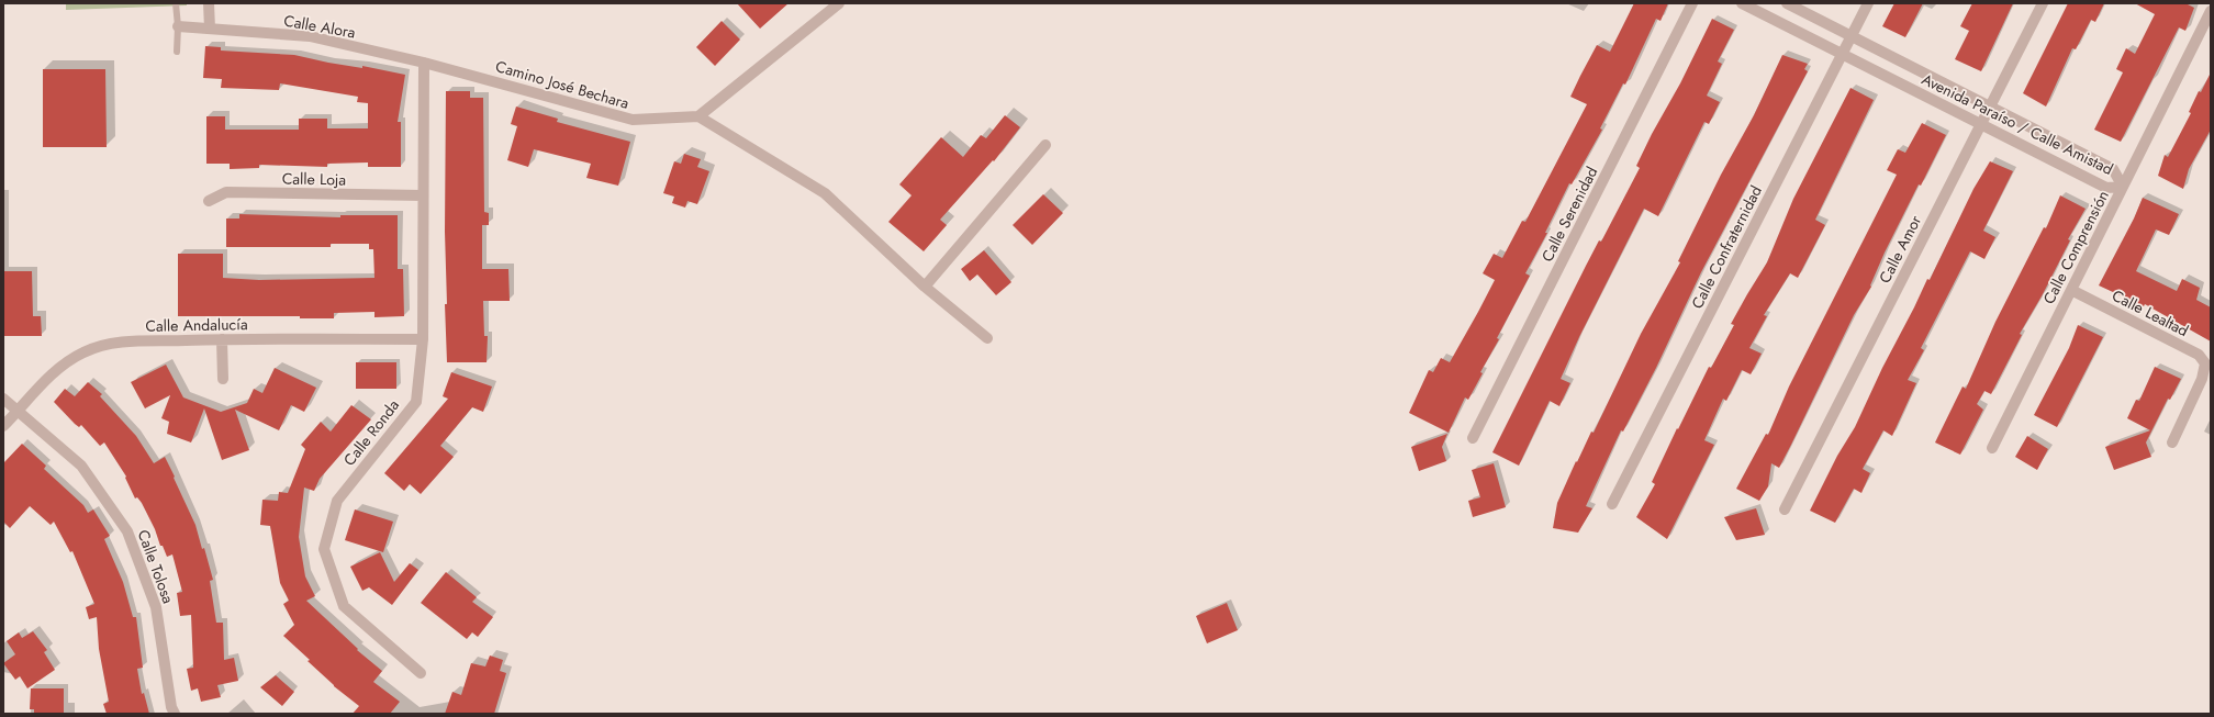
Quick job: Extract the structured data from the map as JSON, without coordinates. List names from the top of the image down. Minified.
{"streets":{"street":["Calle Alora","Camino José Bechara","Avenida Paraíso / Calle Amistad","Calle Loja","Calle Serenidad","Calle Confraternidad","Calle Comprensión","Calle Amor","Calle Lealtad","Calle Andalucía","Calle Ronda","Calle Tolosa"]},"crossings":[["Calle Alora","Camino José Bechara"],["Calle Alora","Calle Ronda"],["Camino José Bechara","Calle Ronda"],["Avenida Paraíso / Calle Amistad","Calle Confraternidad"],["Avenida Paraíso / Calle Amistad","Calle Comprensión"],["Avenida Paraíso / Calle Amistad","Calle Amor"],["Calle Loja","Calle Ronda"],["Calle Comprensión","Calle Lealtad"],["Calle Andalucía","Calle Ronda"],["Calle Andalucía","Calle Tolosa"]]}
